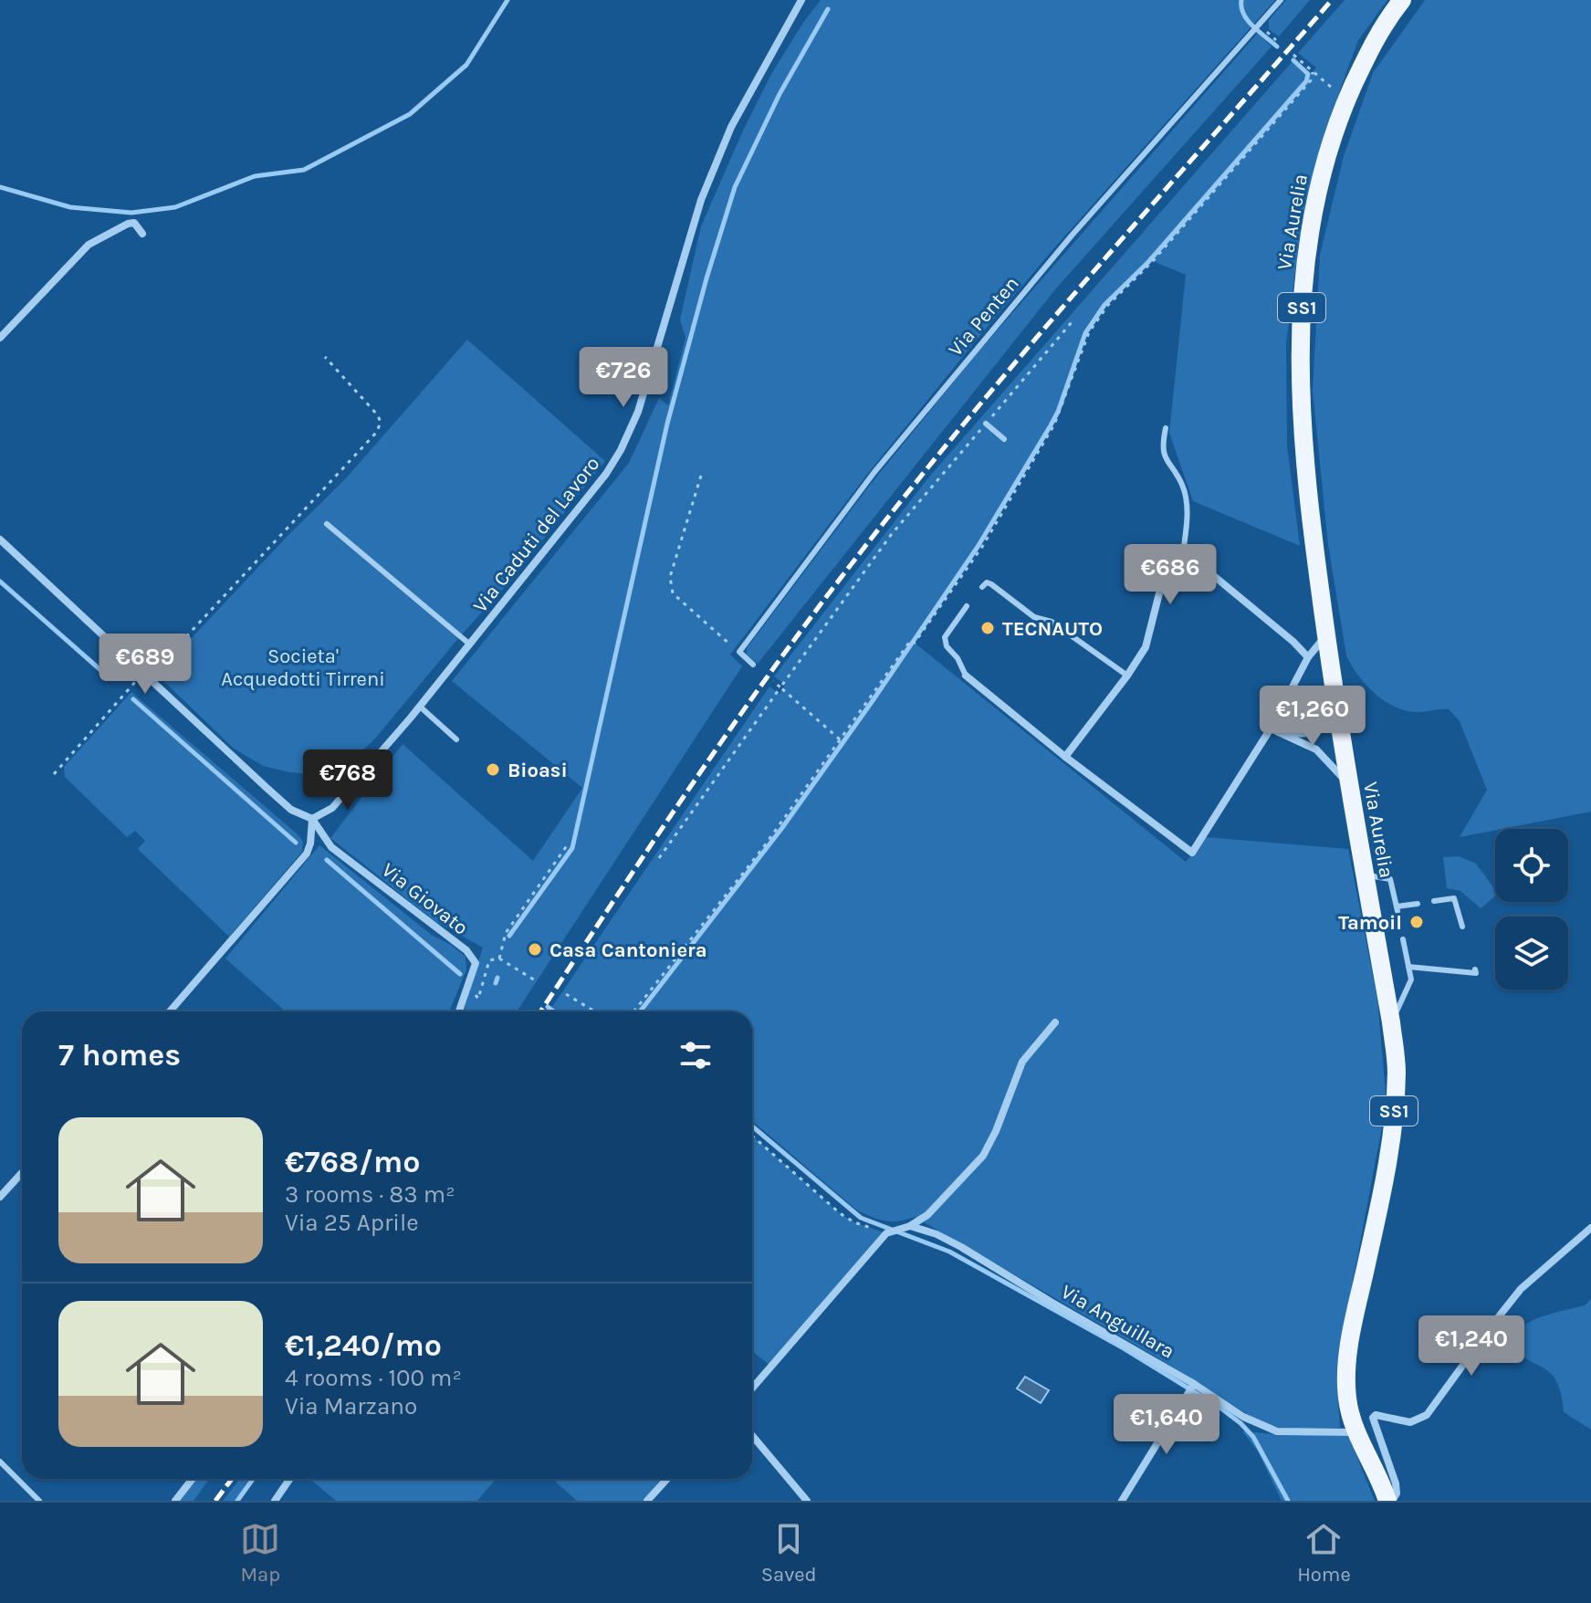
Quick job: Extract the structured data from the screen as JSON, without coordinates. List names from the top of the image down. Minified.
{"streets":{"main road":["Via Aurelia","SS1"],"street":["Via Caduti del Lavoro","Via Giovato","Via Anguillara"],"lane":["Via Penten"]},"crossings":[["Via Aurelia","Via Anguillara"],["Via Caduti del Lavoro","Via Giovato"]],"parks":["Societa' Acquedotti Tirreni"],"places":["TECNAUTO","Bioasi","Tamoil","Casa Cantoniera"],"page":{"price":["€726","€686","€689","€1,260","€768","€1,240","€1,640"],"heading":"7 homes","list":[{"name":"€768/mo","note":"3 rooms · 83 m² · Via 25 Aprile"},{"name":"€1,240/mo","note":"4 rooms · 100 m² · Via Marzano"}],"tabs":["Map","Saved","Home"]}}
